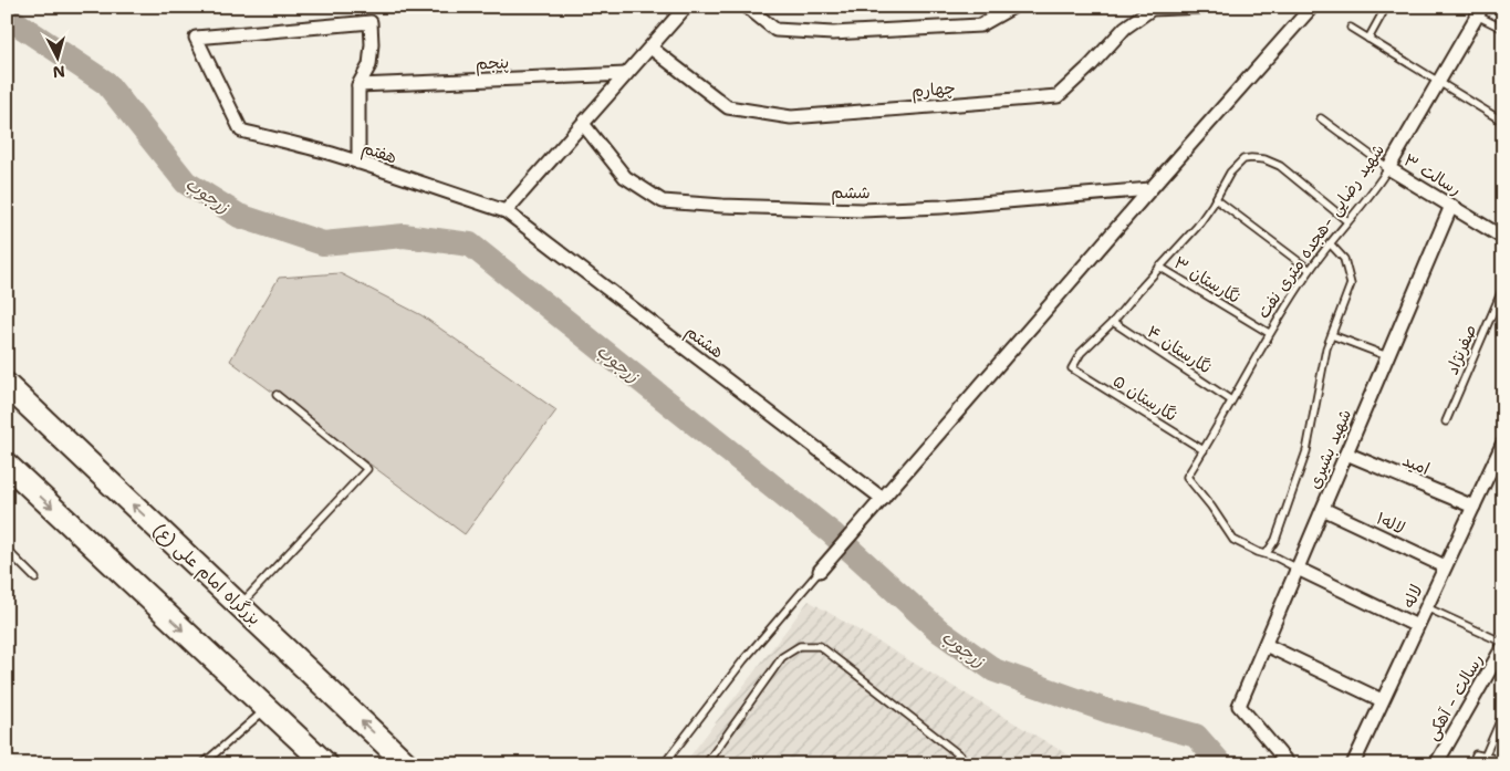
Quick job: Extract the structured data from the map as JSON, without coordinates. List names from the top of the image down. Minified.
{"streets":{"highway":["بزرگراه امام علی (ع)"],"street":["پنجم","چهارم","هفتم","رسالت ۳","ششم","شهید رضایی -هجده متری نفت","هشتم","شهید بشیری","امید","لاله۱","لاله","رسالت - آهکی"],"lane":["نگارستان ۳","نگارستان ۴","صفرنژاد","نگارستان ۵"]},"crossings":[["پنجم","هفتم"],["هفتم","هشتم"],["رسالت ۳","شهید رضایی -هجده متری نفت"],["رسالت ۳","شهید بشیری"],["شهید رضایی -هجده متری نفت","نگارستان ۳"],["شهید رضایی -هجده متری نفت","نگارستان ۴"],["شهید رضایی -هجده متری نفت","نگارستان ۵"],["نگارستان ۴","نگارستان ۵"],["شهید بشیری","امید"],["شهید بشیری","لاله۱"],["امید","لاله"],["لاله۱","لاله"]],"water":["زرجوب"],"north":"bottom"}
